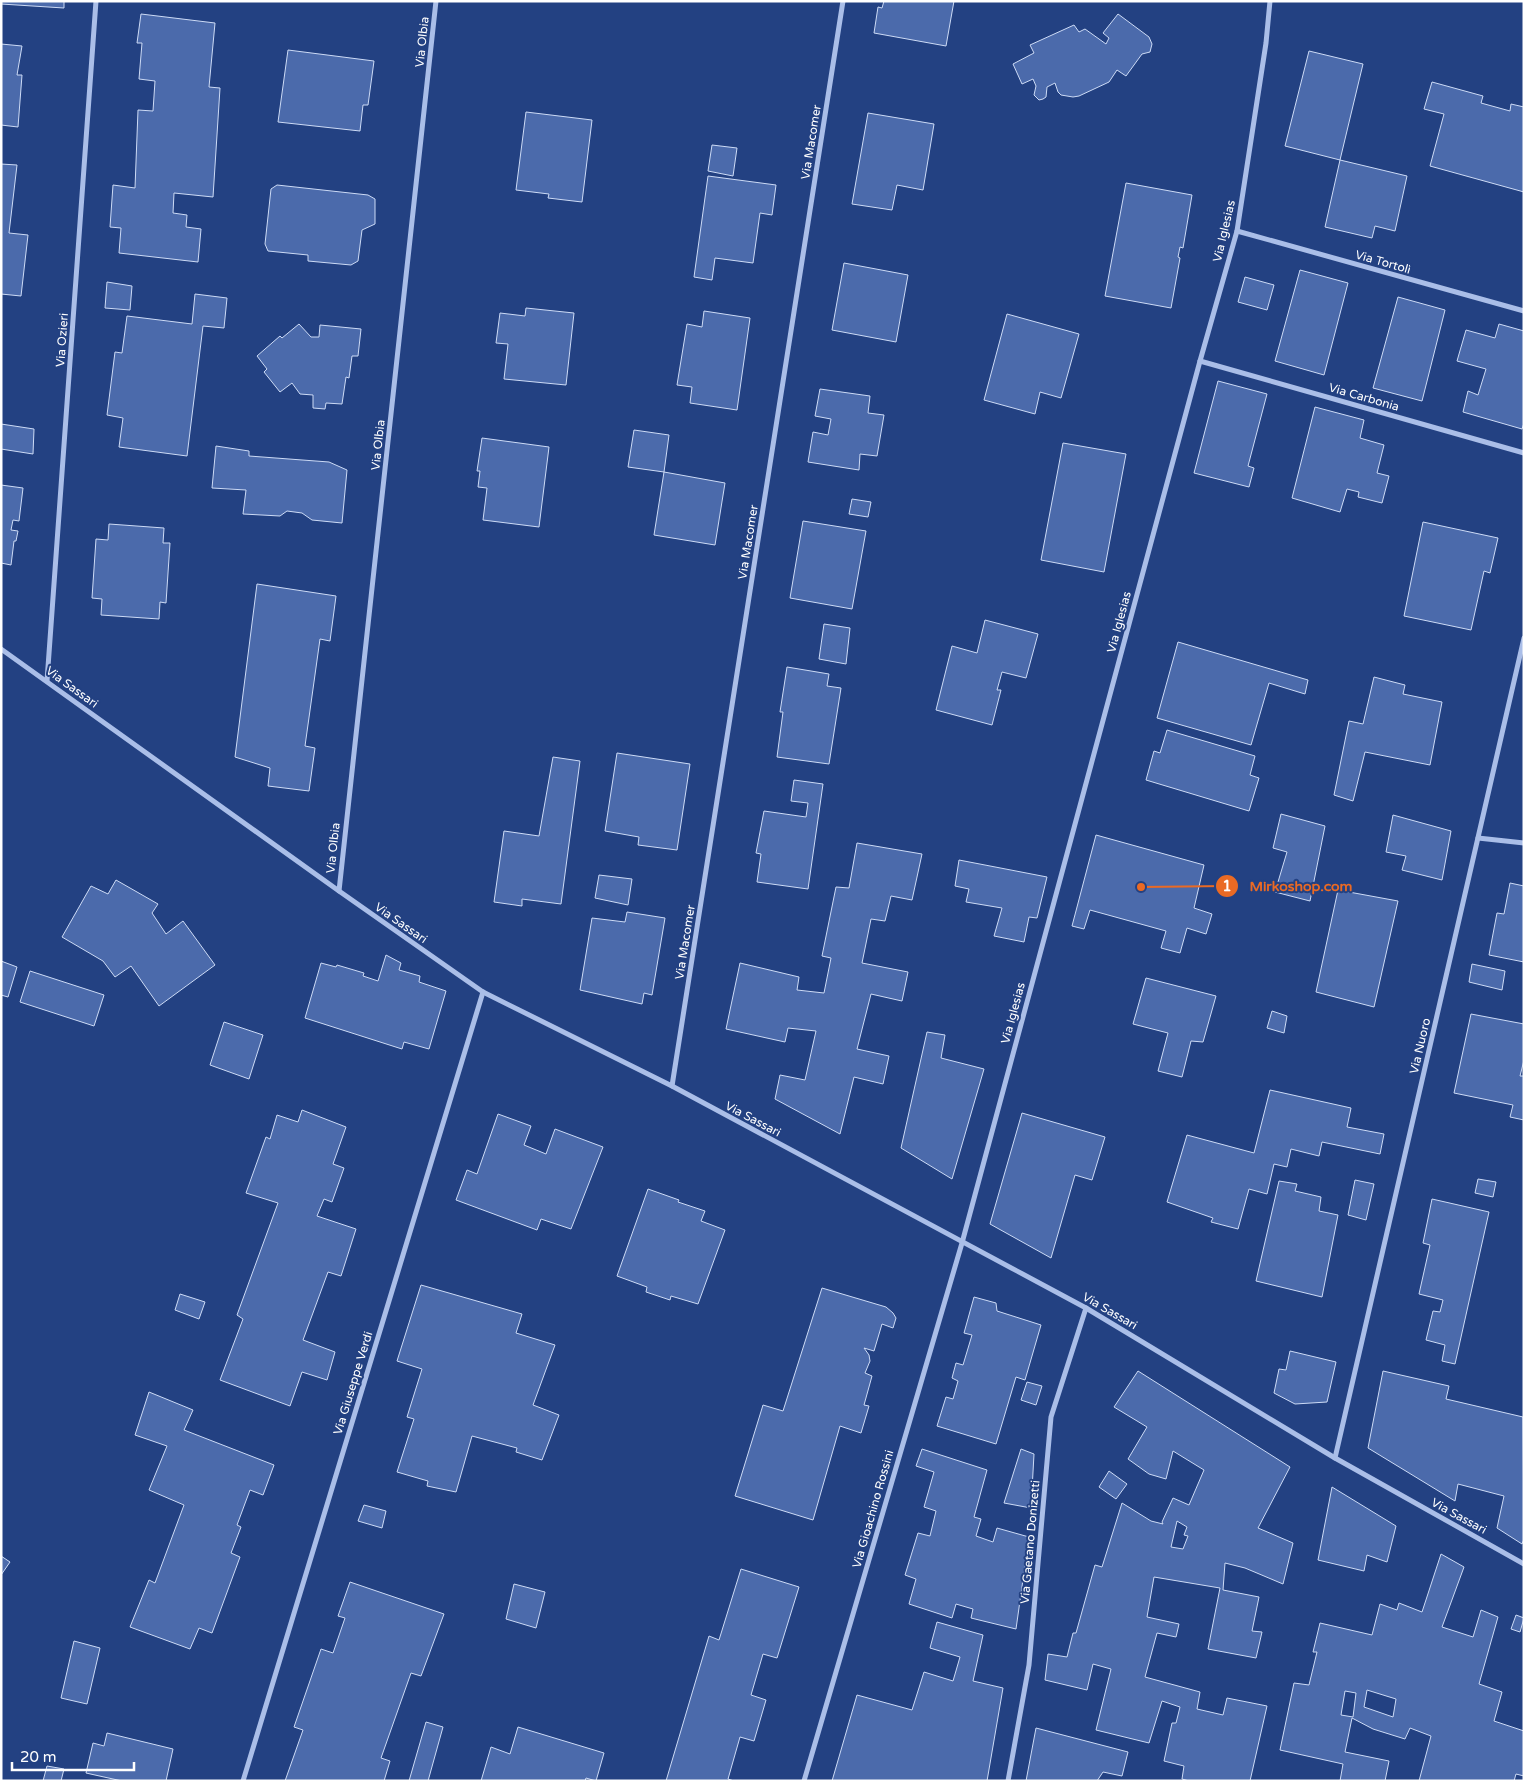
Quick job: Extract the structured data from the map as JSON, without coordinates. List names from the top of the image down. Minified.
{"streets":{"street":["Via Olbia","Via Macomer","Via Iglesias","Via Tortolì","Via Ozieri","Via Carbonia","Via Sassari","Via Nuoro","Via Giuseppe Verdi","Via Gioachino Rossini","Via Gaetano Donizetti"]},"crossings":[["Via Olbia","Via Sassari"],["Via Macomer","Via Sassari"],["Via Iglesias","Via Tortolì"],["Via Iglesias","Via Carbonia"],["Via Iglesias","Via Sassari"],["Via Iglesias","Via Gioachino Rossini"],["Via Ozieri","Via Sassari"],["Via Sassari","Via Nuoro"],["Via Sassari","Via Giuseppe Verdi"],["Via Sassari","Via Gioachino Rossini"],["Via Sassari","Via Gaetano Donizetti"]],"places":["Mirkoshop.com"],"scale_bar":"20 m"}
